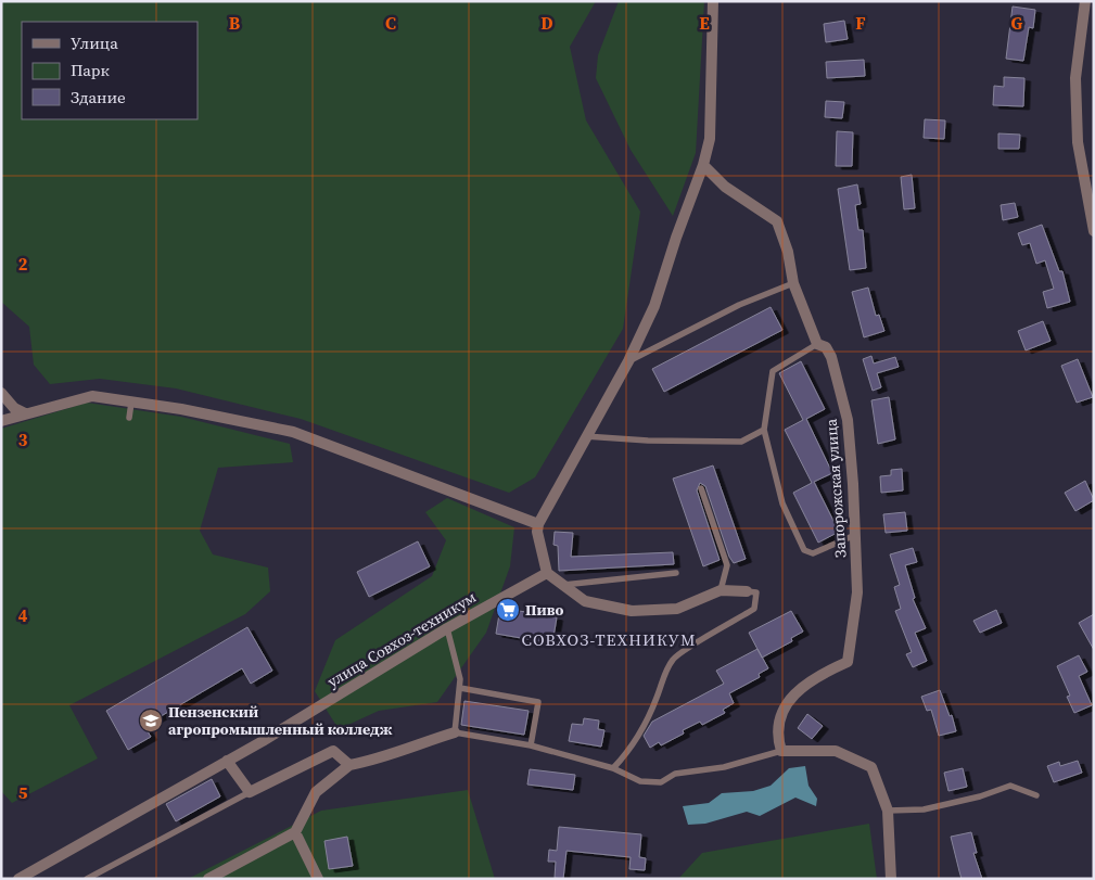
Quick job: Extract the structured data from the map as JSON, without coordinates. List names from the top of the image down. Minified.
{"streets":{"street":["Запорожская улица","улица Совхоз-техникум"]},"districts":["СОВХОЗ-ТЕХНИКУМ"],"places":{"supermarket":["Пиво"],"school or university":["Пензенский агропромышленный колледж"]},"legend":["Улица","Парк","Здание"],"grid":{"columns":["B","C","D","E","F","G"],"rows":["2","3","4","5"]}}
